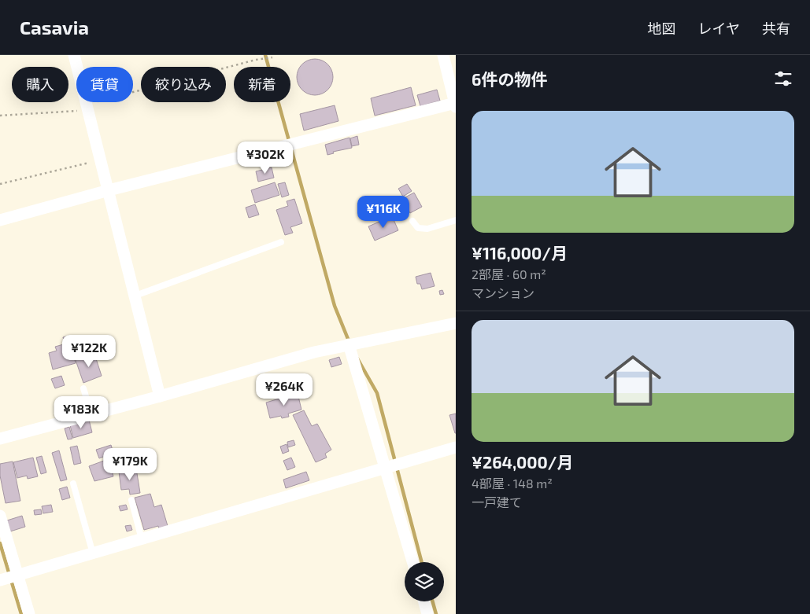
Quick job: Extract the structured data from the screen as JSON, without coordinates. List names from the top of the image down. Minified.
{"page":{"header":"Casavia","nav":["地図","レイヤ","共有"],"heading":"6件の物件","chip":["購入","賃貸","絞り込み","新着"],"list":[{"name":"¥116,000/月","note":"2部屋 · 60 m² · マンション"},{"name":"¥264,000/月","note":"4部屋 · 148 m² · 一戸建て"}],"price":["¥302K","¥116K","¥122K","¥264K","¥183K","¥179K"]}}
